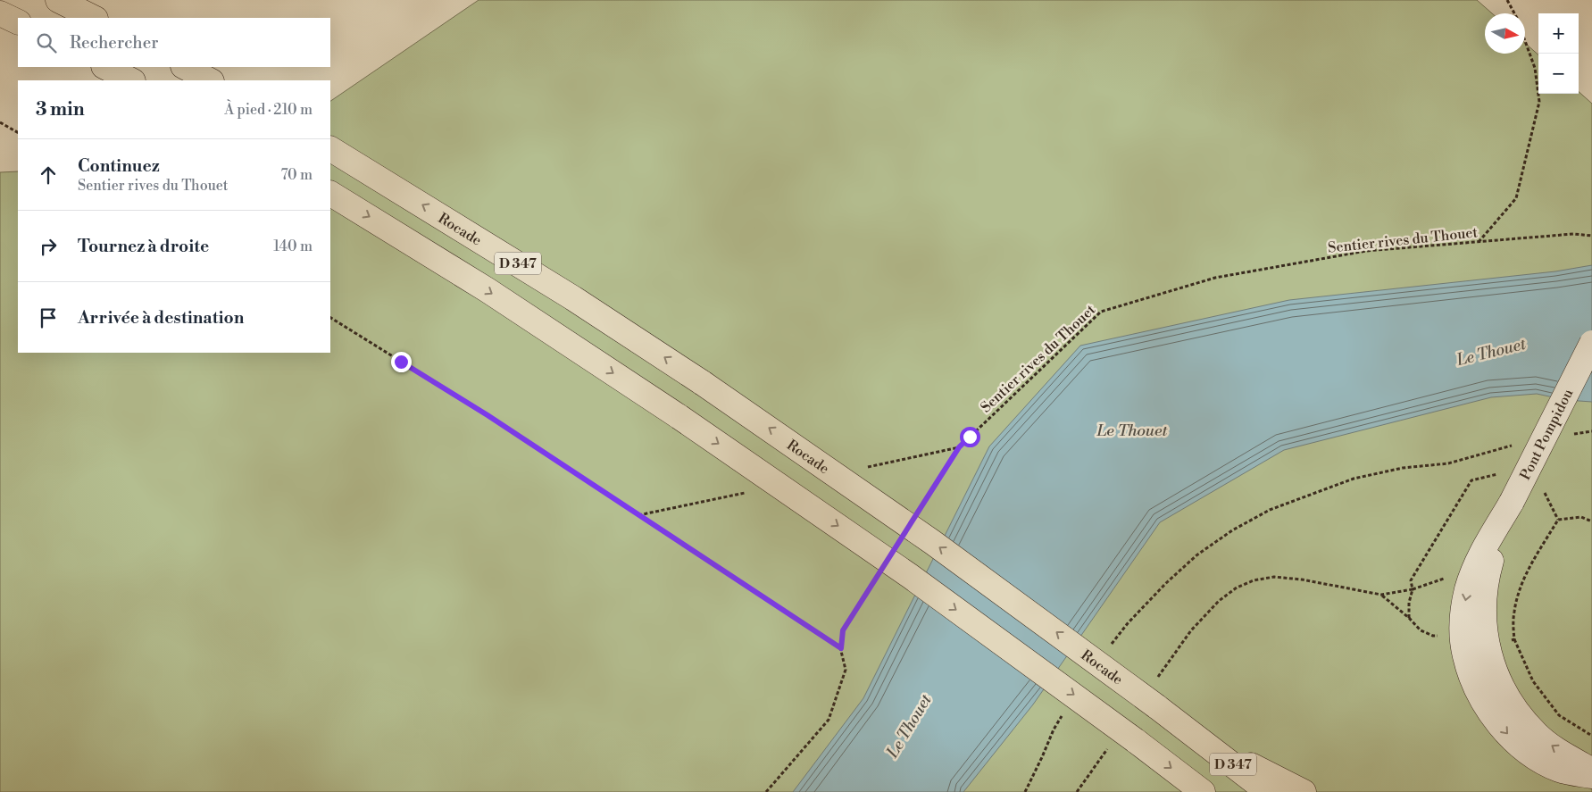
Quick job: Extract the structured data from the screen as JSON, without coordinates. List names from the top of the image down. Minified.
{"streets":{"highway":["Rocade","D 347"],"main road":["Pont Pompidou"],"path":["Sentier rives du Thouet"]},"water":["Le Thouet"],"north":"right","page":{"map_buttons":["+","−"],"search":"Rechercher","heading":["3 min","À pied · 210 m"],"list":[["Continuez","Sentier rives du Thouet","70 m"],["Tournez à droite","140 m"],"Arrivée à destination"]}}
